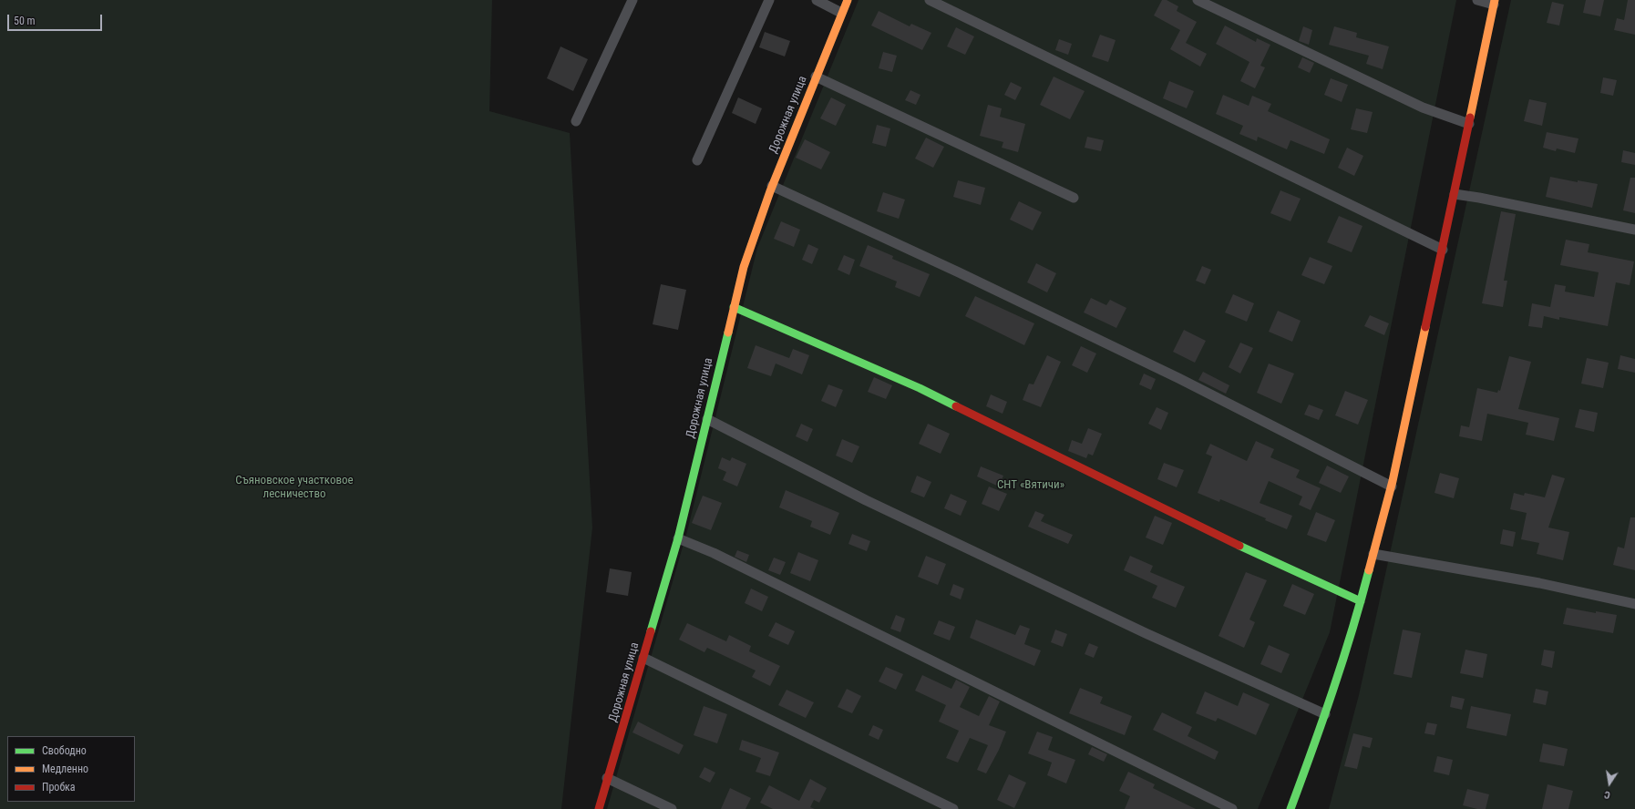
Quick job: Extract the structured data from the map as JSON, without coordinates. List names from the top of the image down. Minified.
{"streets":{"street":["Дорожная улица"]},"parks":["Съяновское участковое лесничество","СНТ «Вятичи»"],"legend":["Свободно","Медленно","Пробка"],"scale_bar":"50 m","north":"bottom"}
